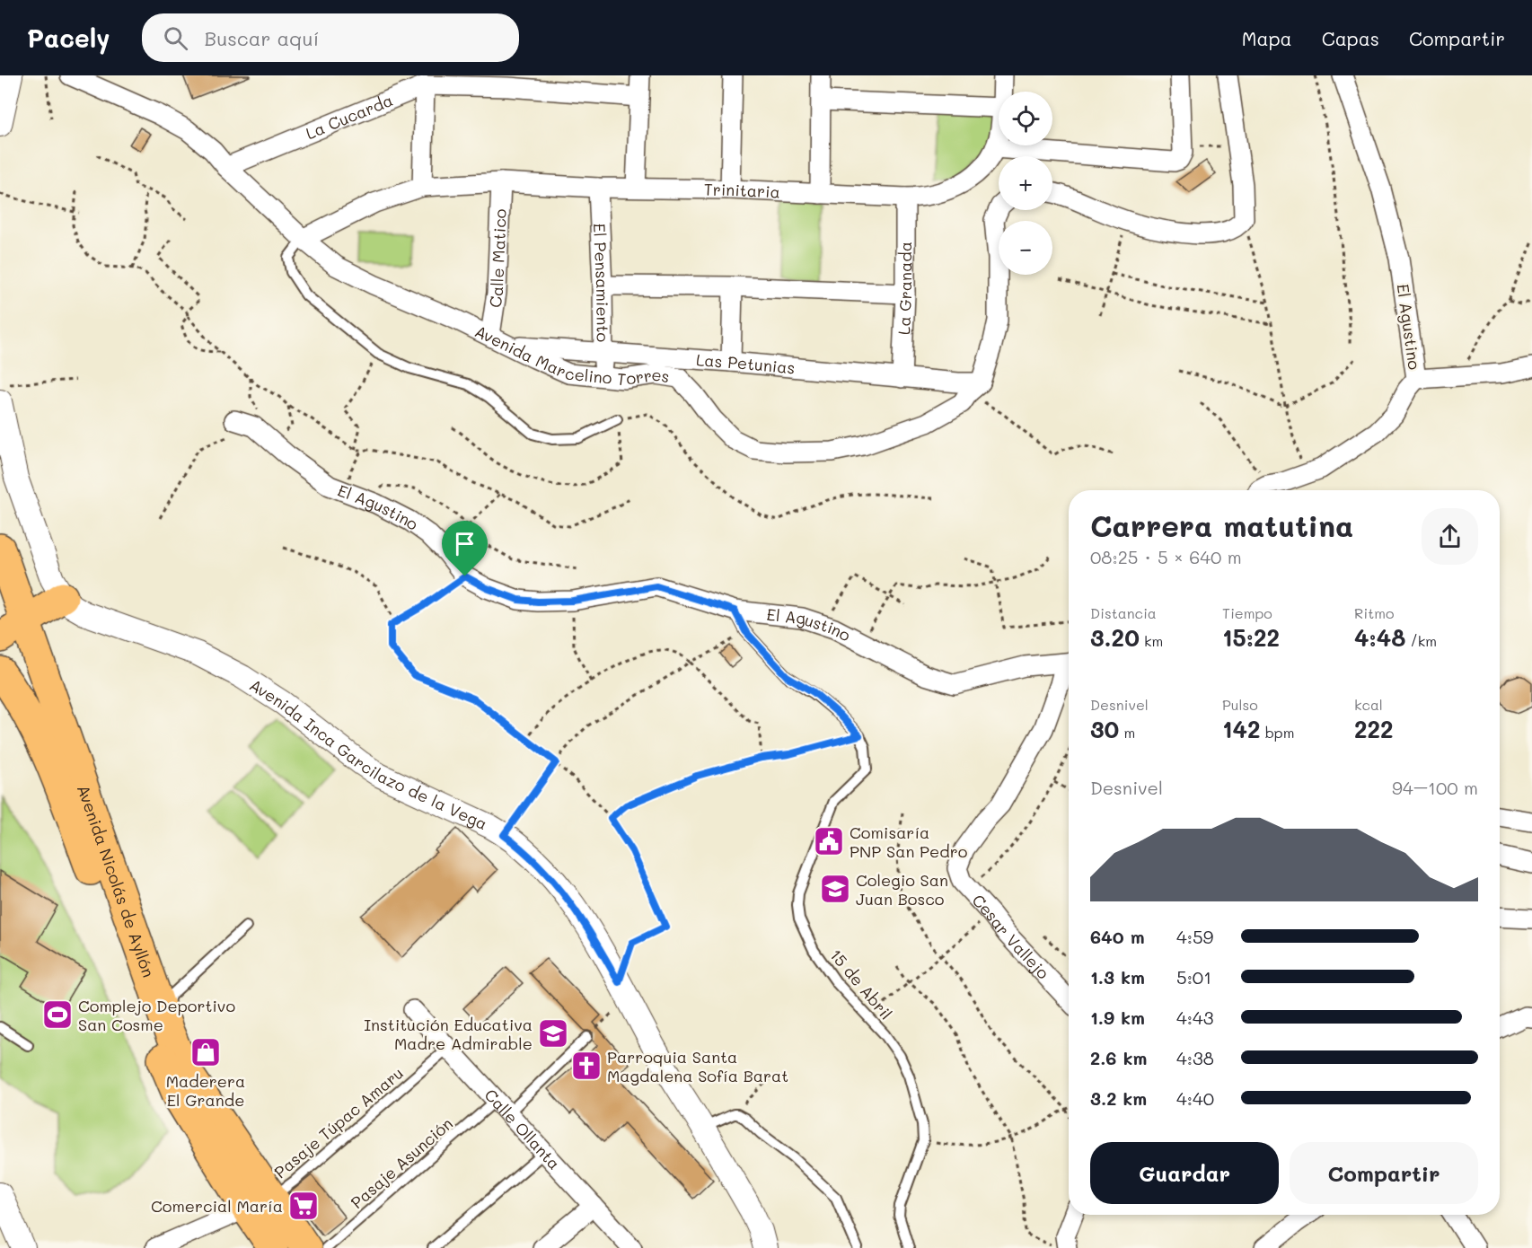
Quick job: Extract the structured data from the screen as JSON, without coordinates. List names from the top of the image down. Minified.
{"streets":{"main road":["Avenida Nicolás de Ayllón"],"street":["La Cucarda","Trinitaria","Calle Matico","El Pensamiento","La Granada","El Agustino","Avenida Marcelino Torres","Las Petunias","Avenida Inca Garcilazo de la Vega","Cesar Vallejo","Calle Ollanta"],"lane":["15 de Abril","Pasaje Túpac Amaru","Pasaje Asunción"]},"crossings":[["La Cucarda","Avenida Marcelino Torres"],["Trinitaria","Calle Matico"],["Trinitaria","El Pensamiento"],["Trinitaria","La Granada"],["Trinitaria","Avenida Marcelino Torres"],["Calle Matico","Avenida Marcelino Torres"],["El Pensamiento","Avenida Marcelino Torres"],["El Pensamiento","Las Petunias"],["La Granada","Las Petunias"],["El Agustino","15 de Abril"],["Avenida Marcelino Torres","Las Petunias"],["Avenida Nicolás de Ayllón","Pasaje Túpac Amaru"],["Pasaje Túpac Amaru","Calle Ollanta"],["Calle Ollanta","Pasaje Asunción"]],"places":{"public building":["Comisaría PNP San Pedro"],"school or university":["Colegio San Juan Bosco","Institución Educativa Madre Admirable"],"sports":["Complejo Deportivo San Cosme"],"shop":["Maderera El Grande"],"church":["Parroquia Santa Magdalena Sofía Barat"],"supermarket":["Comercial María"]},"page":{"header":"Pacely","search":"Buscar aquí","nav":["Mapa","Capas","Compartir"],"map_buttons":["+","−"],"heading":["Carrera matutina","08:25 · 5 × 640 m"],"stats":[["Distancia","3.20 km"],["Tiempo","15:22"],["Ritmo","4:48 /km"],["Desnivel","30 m"],["Pulso","142 bpm"],["kcal","222"]],"chart":["Desnivel","94–100 m"],"list":[{"name":"640 m","note":"4:59"},{"name":"1.3 km","note":"5:01"},{"name":"1.9 km","note":"4:43"},{"name":"2.6 km","note":"4:38"},{"name":"3.2 km","note":"4:40"}],"buttons":["Guardar","Compartir"]}}
